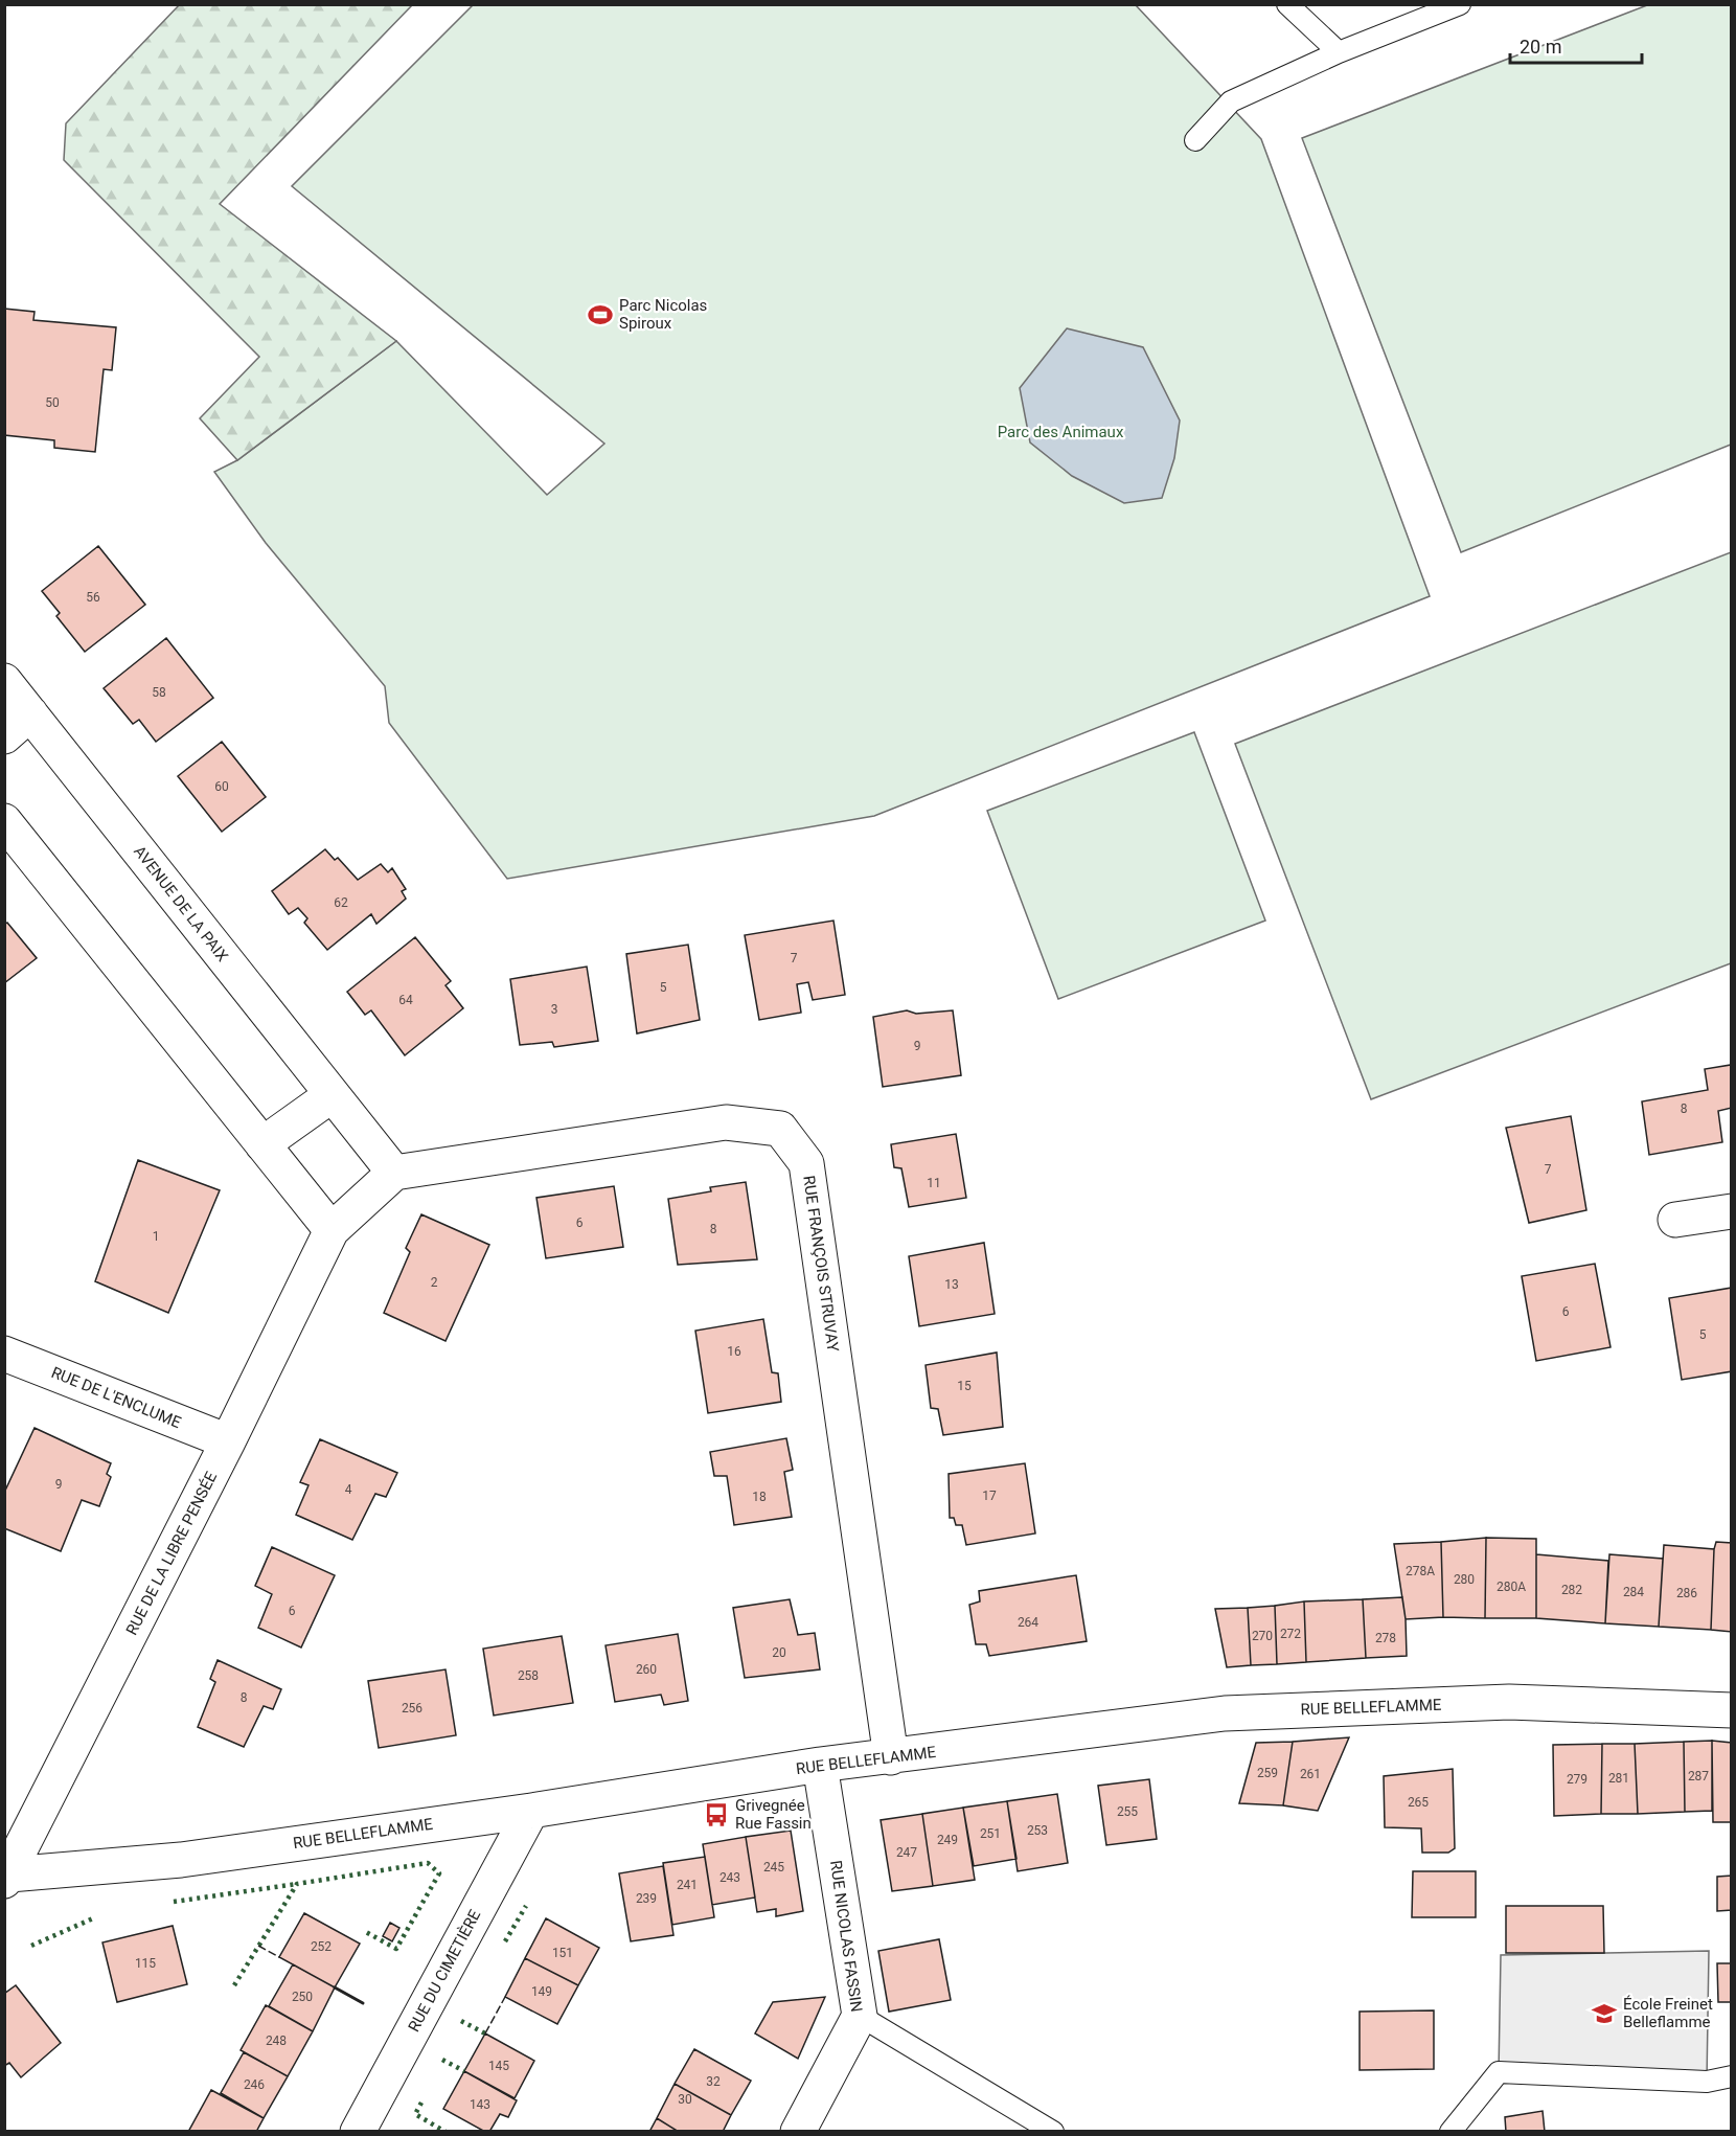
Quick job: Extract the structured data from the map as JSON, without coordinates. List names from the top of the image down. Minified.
{"streets":{"street":["AVENUE DE LA PAIX","RUE FRANÇOIS STRUVAY","RUE DE L'ENCLUME","RUE DE LA LIBRE PENSÉE","RUE BELLEFLAMME","RUE NICOLAS FASSIN","RUE DU CIMETIÈRE"]},"crossings":[["AVENUE DE LA PAIX","RUE FRANÇOIS STRUVAY"],["RUE FRANÇOIS STRUVAY","RUE BELLEFLAMME"],["RUE DE L'ENCLUME","RUE DE LA LIBRE PENSÉE"],["RUE DE LA LIBRE PENSÉE","RUE BELLEFLAMME"],["RUE BELLEFLAMME","RUE NICOLAS FASSIN"],["RUE BELLEFLAMME","RUE DU CIMETIÈRE"]],"parks":["Parc des Animaux"],"places":{"sports":["Parc Nicolas Spiroux"],"bus stop":["Grivegnée Rue Fassin"],"school or university":["École Freinet Belleflamme"]},"house_numbers":["50","56","58","60","62","7","5","64","3","9","8","7","11","6","8","1","2","13","6","5","16","15","9","4","17","18","278A","280","280A","282","284","286","6","264","272","270","278","20","260","258","8","256","259","261","287","281","279","265","255","253","251","249","247","245","243","241","239","252","151","115","149","250","248","145","32","246","30","143"],"scale_bar":"20 m"}
